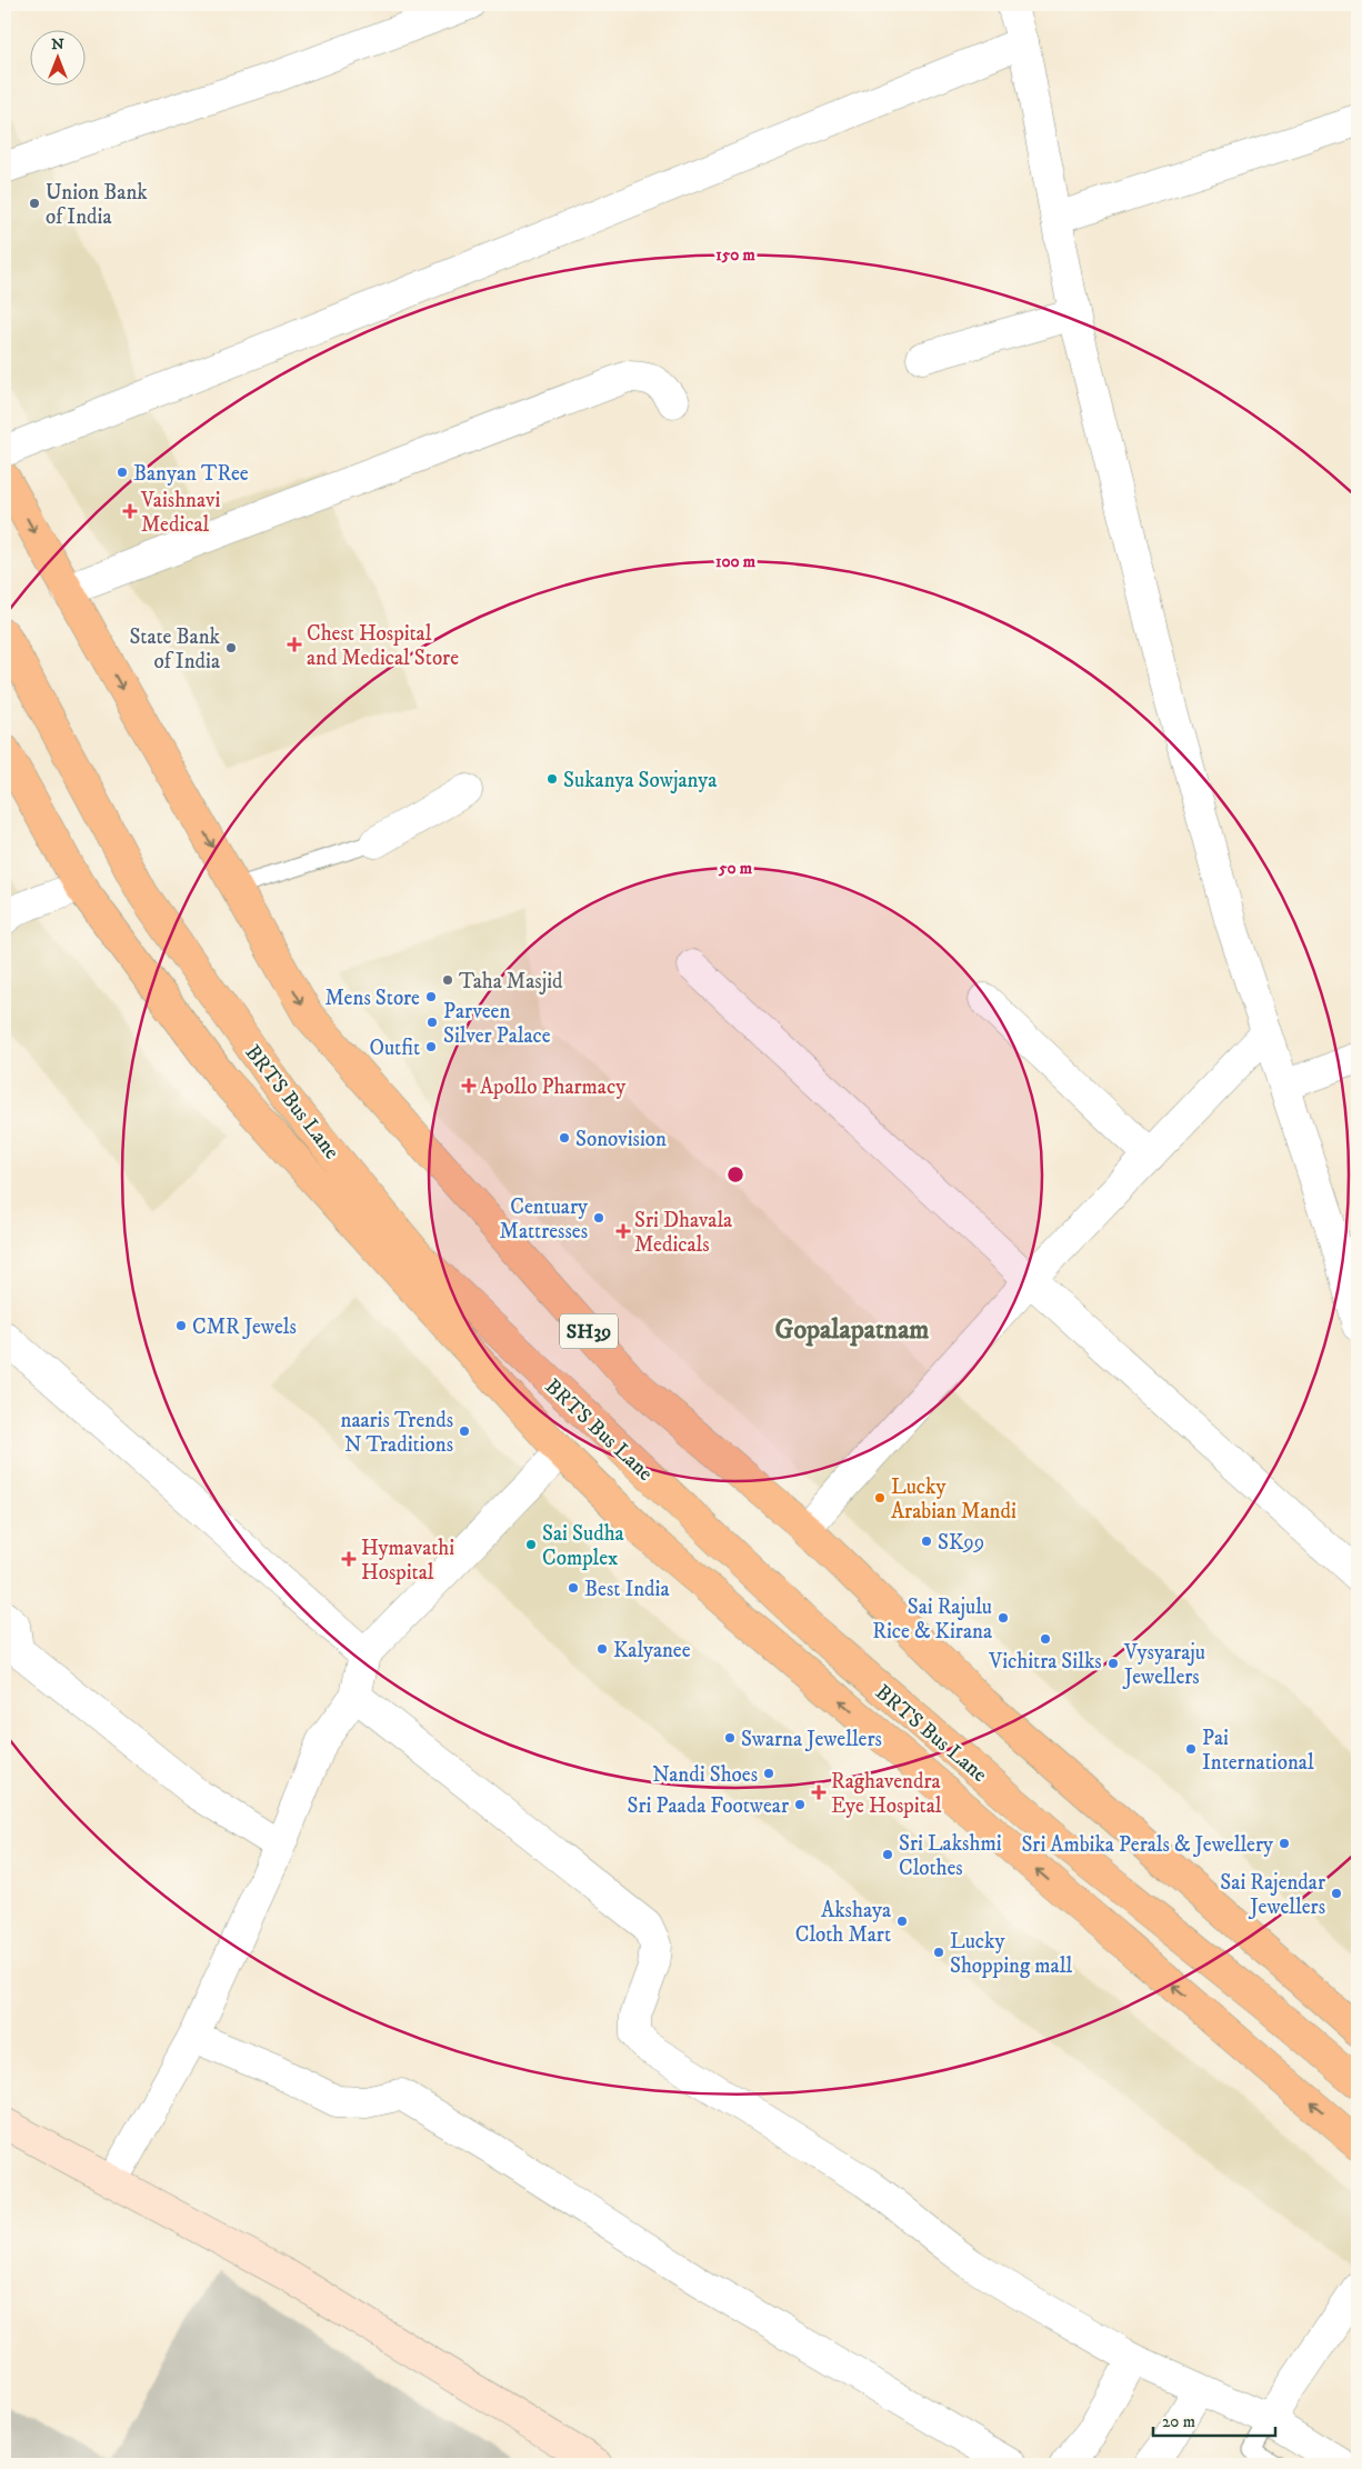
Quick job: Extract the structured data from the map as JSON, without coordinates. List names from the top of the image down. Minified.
{"streets":{"main road":["BRTS Bus Lane","SH39"]},"districts":["Gopalapatnam"],"places":{"other":["Union Bank of India","Banyan TRee","State Bank of India","Sukanya Sowjanya","Taha Masjid","Mens Store","Parveen Silver Palace","Outfit","Sonovision","Centuary Mattresses","CMR Jewels","naaris Trends N Traditions","Lucky Arabian Mandi","SK99","Sai Sudha Complex","Best India","Sai Rajulu Rice & Kirana","Vichitra Silks","Kalyanee","Vysyaraju Jewellers","Swarna Jewellers","Pai International","Nandi Shoes","Sri Paada Footwear","Sri Ambika Perals & Jewellery","Sri Lakshmi Clothes","Sai Rajendar Jewellers","Akshaya Cloth Mart","Lucky Shopping mall"],"health":["Vaishnavi Medical","Chest Hospital and Medical Store","Apollo Pharmacy","Sri Dhavala Medicals","Hymavathi Hospital","Raghavendra Eye Hospital"]},"scale_bar":"20 m","north":"top","rings":["150 m","100 m","50 m"]}
